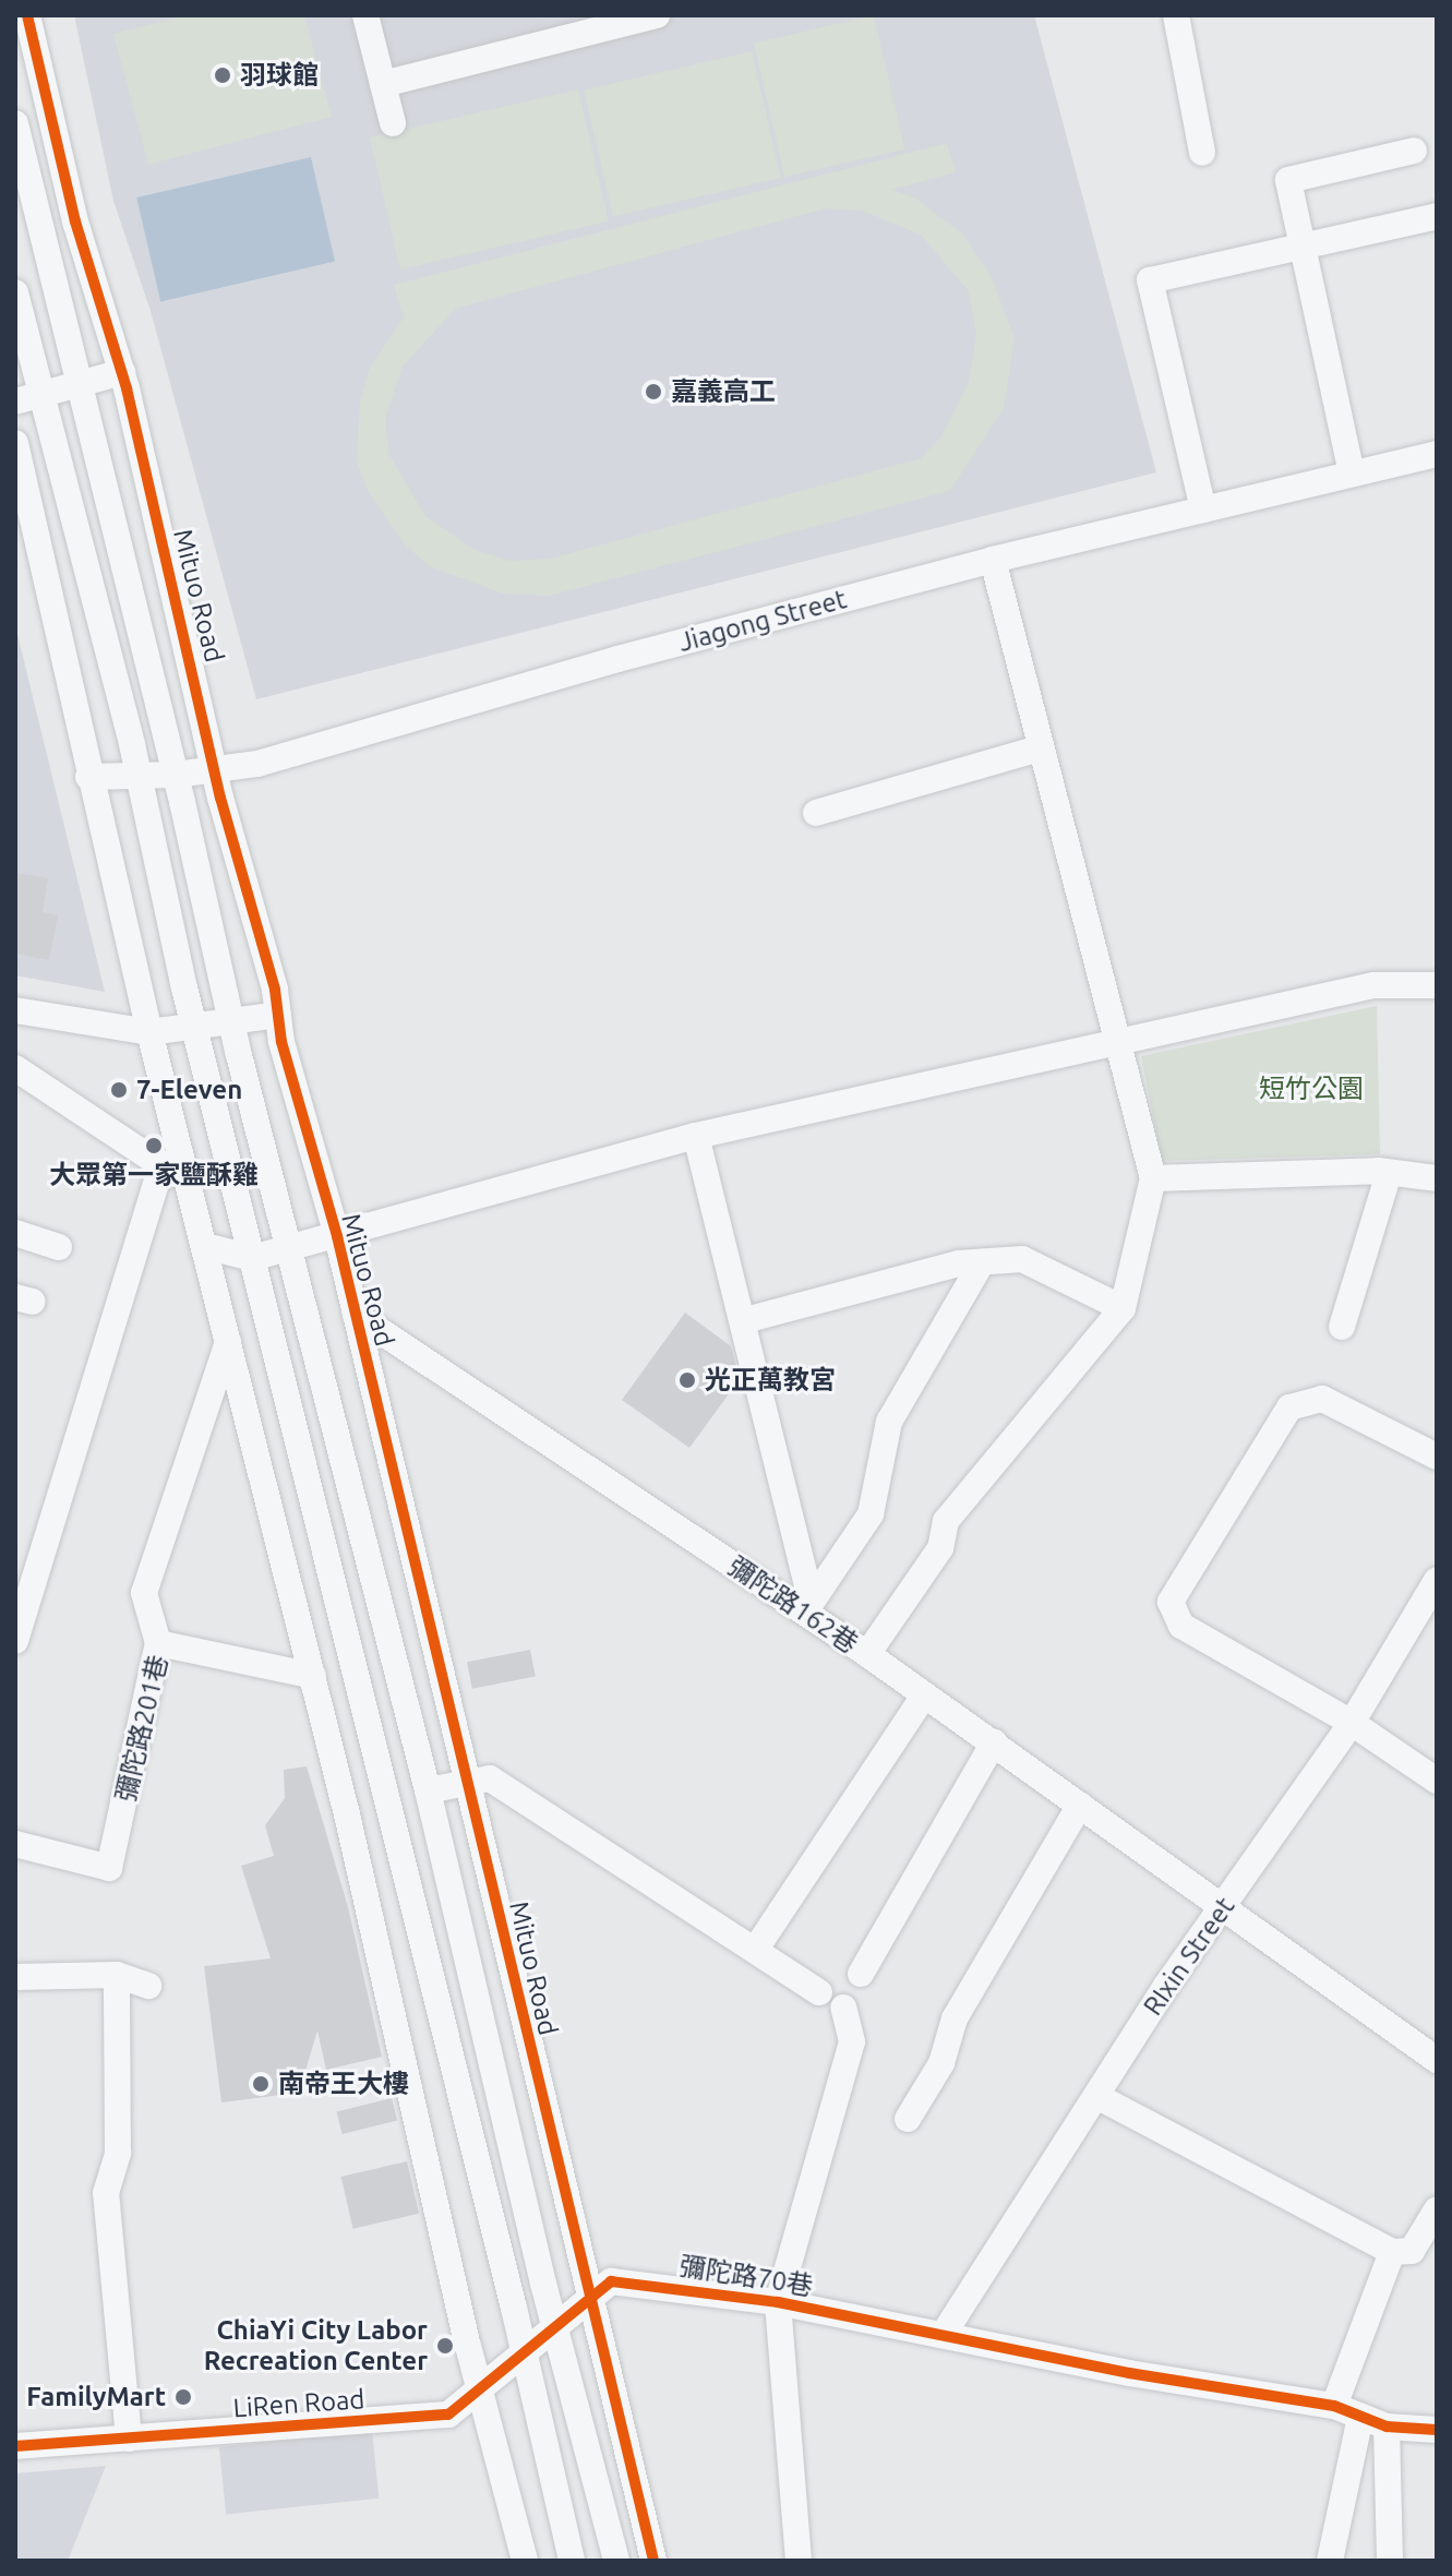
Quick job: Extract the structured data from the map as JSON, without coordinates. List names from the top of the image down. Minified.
{"streets":{"street":["Mituo Road","Jiagong Street","彌陀路162巷","彌陀路201巷","RIxin Street","彌陀路70巷","LiRen Road"]},"crossings":[["Mituo Road","Jiagong Street"],["Mituo Road","彌陀路162巷"],["Mituo Road","彌陀路70巷"],["彌陀路162巷","RIxin Street"],["RIxin Street","彌陀路70巷"],["彌陀路70巷","LiRen Road"]],"parks":["短竹公園"],"places":["羽球館","嘉義高工","7-Eleven","大眾第一家鹽酥雞","光正萬教宮","南帝王大樓","ChiaYi City Labor Recreation Center","FamilyMart"]}
